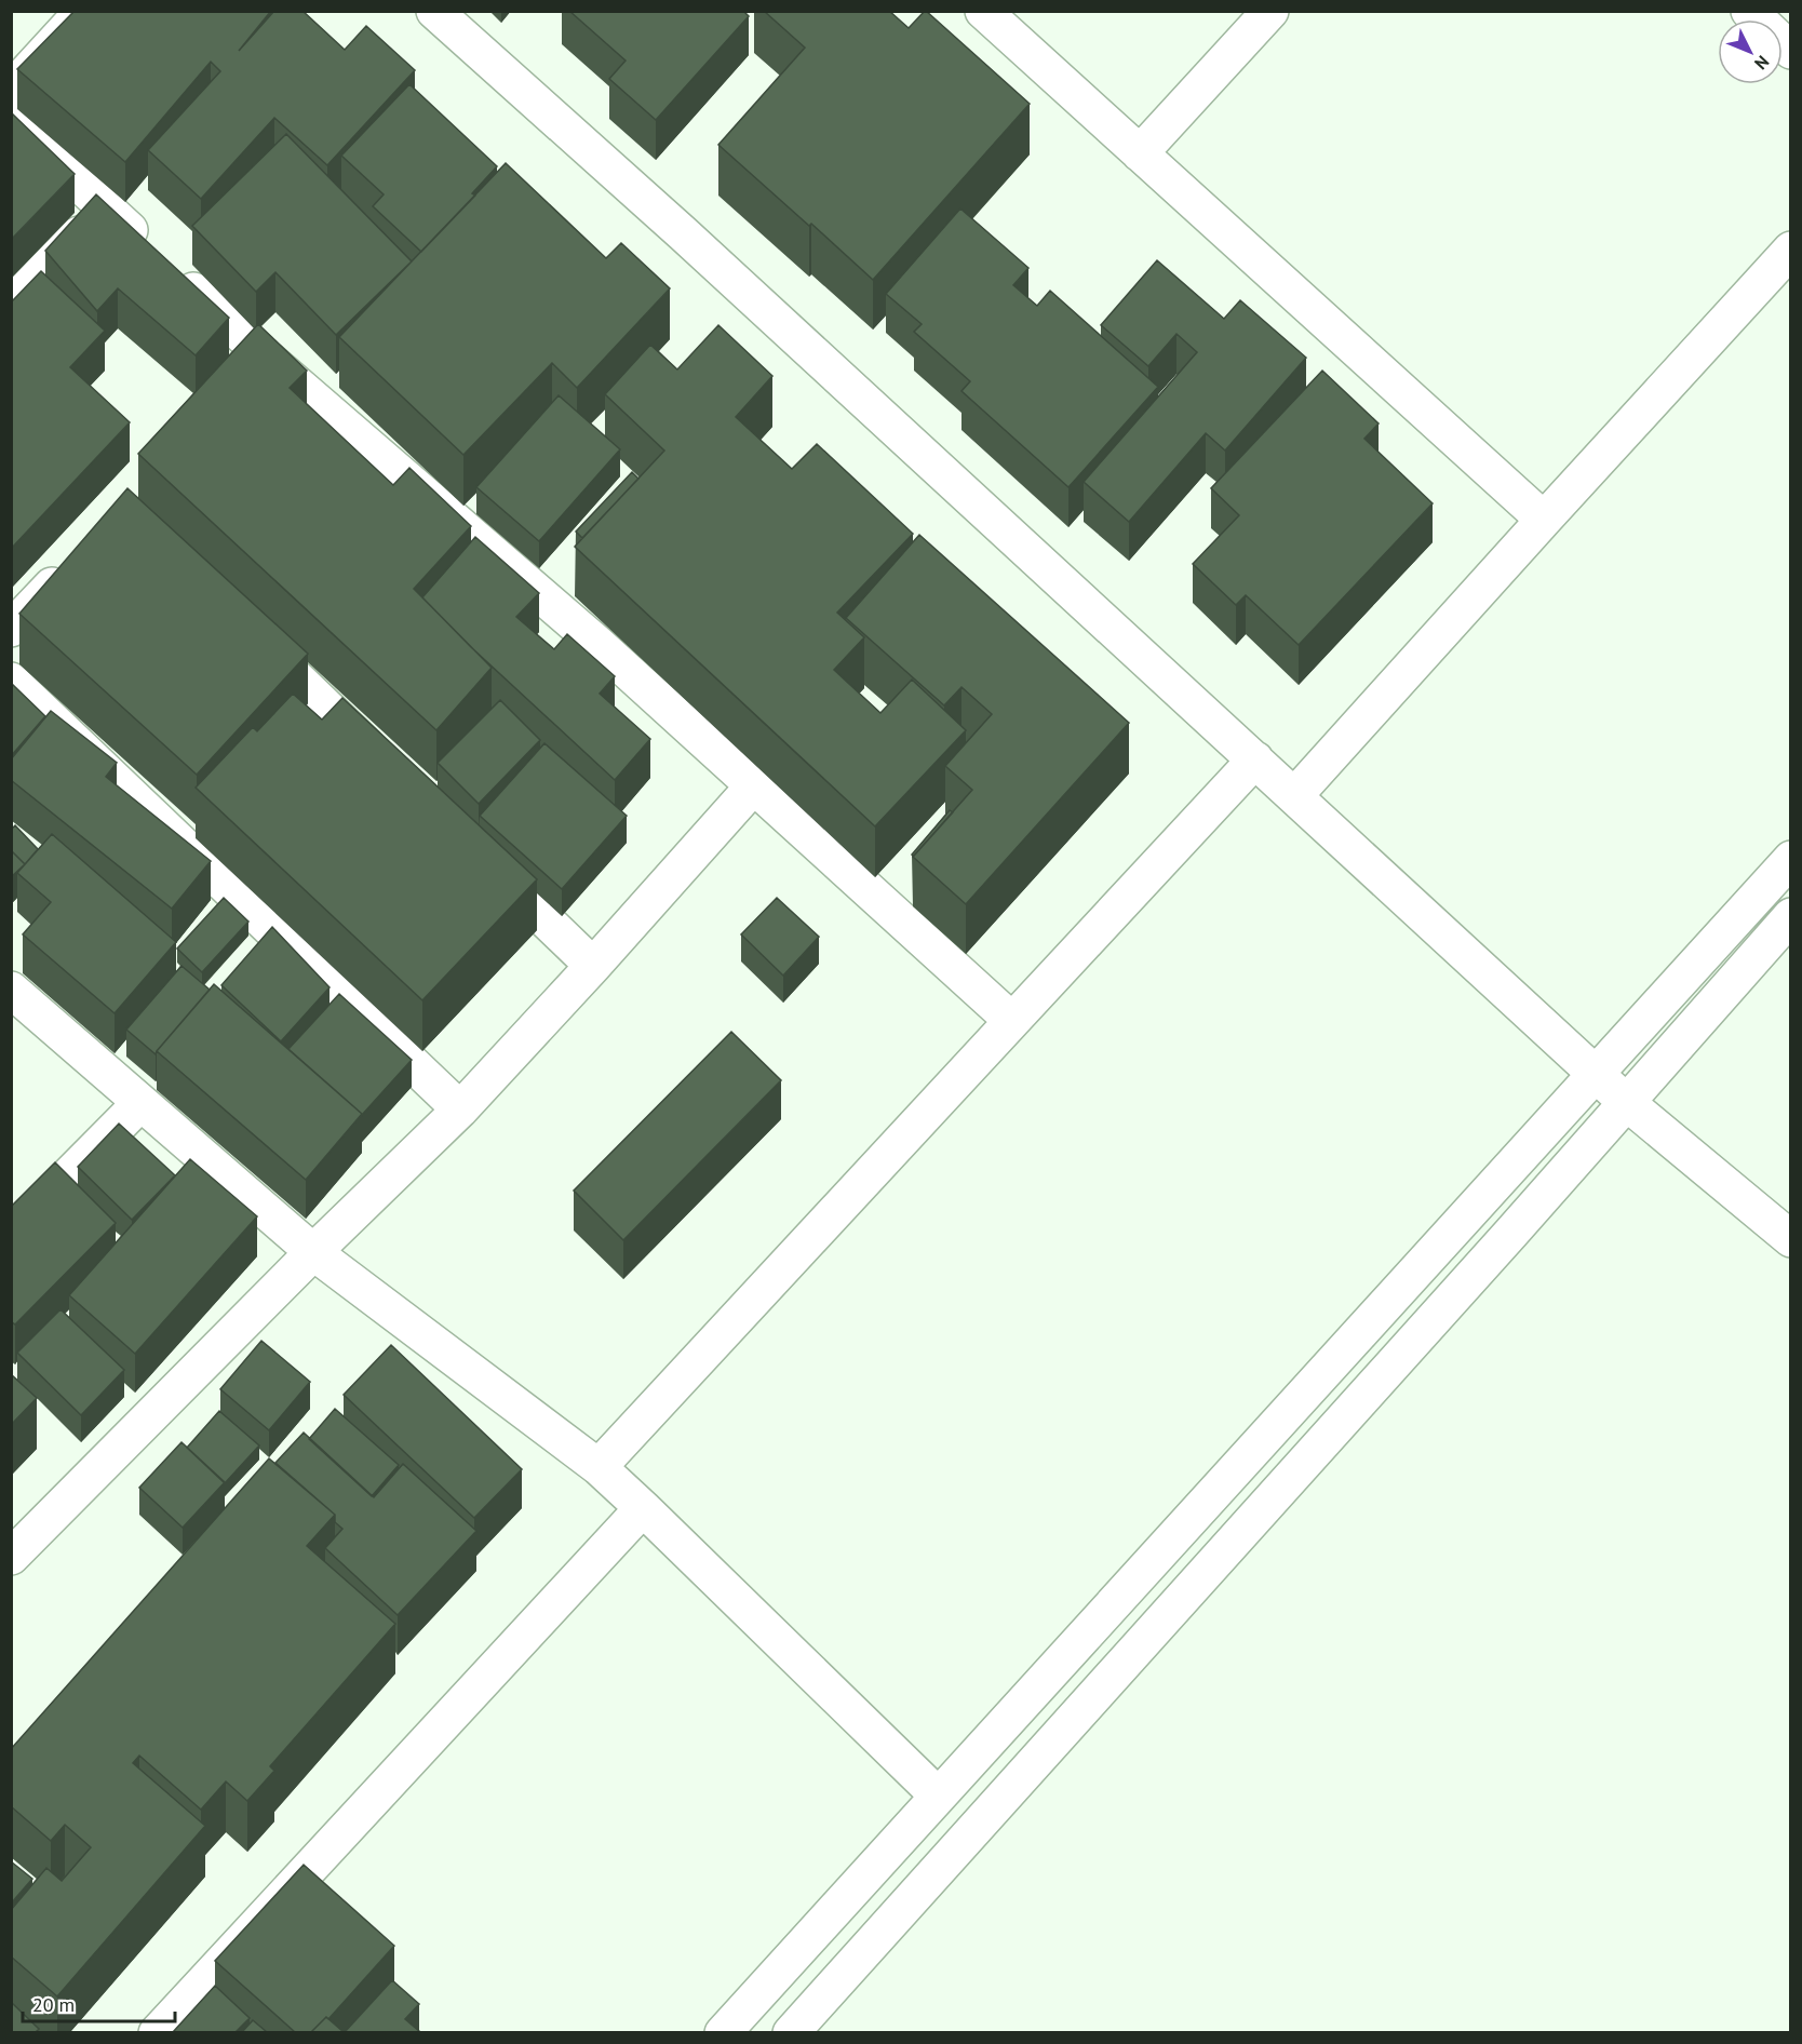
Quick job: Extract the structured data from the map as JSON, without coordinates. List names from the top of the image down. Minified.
{"scale_bar":"20 m","north":"bottom right"}
